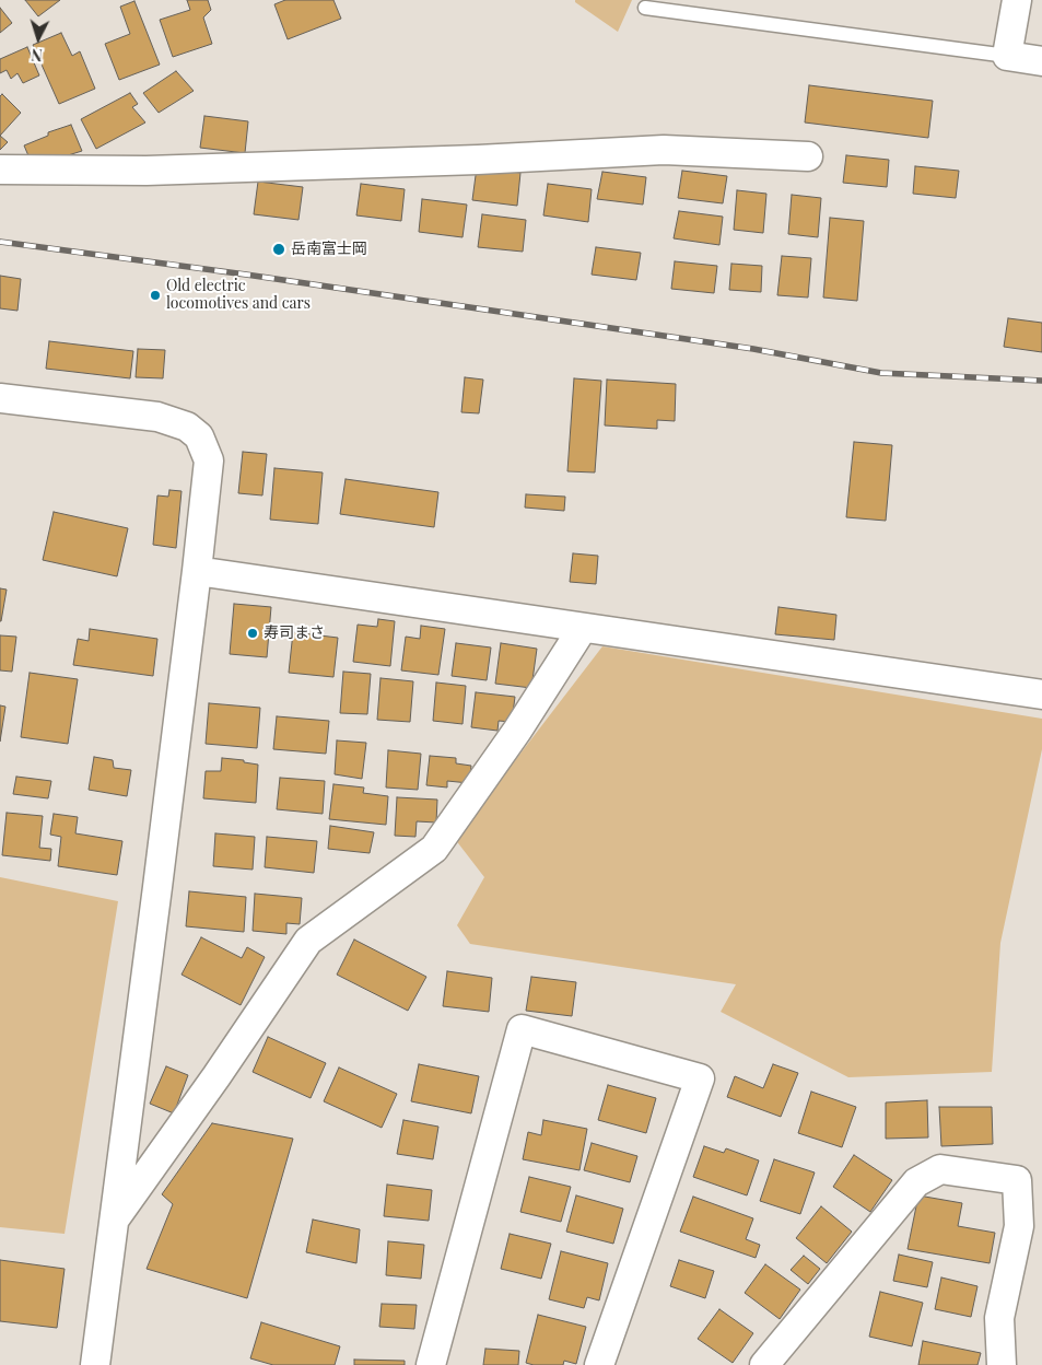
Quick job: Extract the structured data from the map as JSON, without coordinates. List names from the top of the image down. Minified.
{"places":["岳南富士岡","Old electric locomotives and cars","寿司まさ"],"north":"bottom"}
